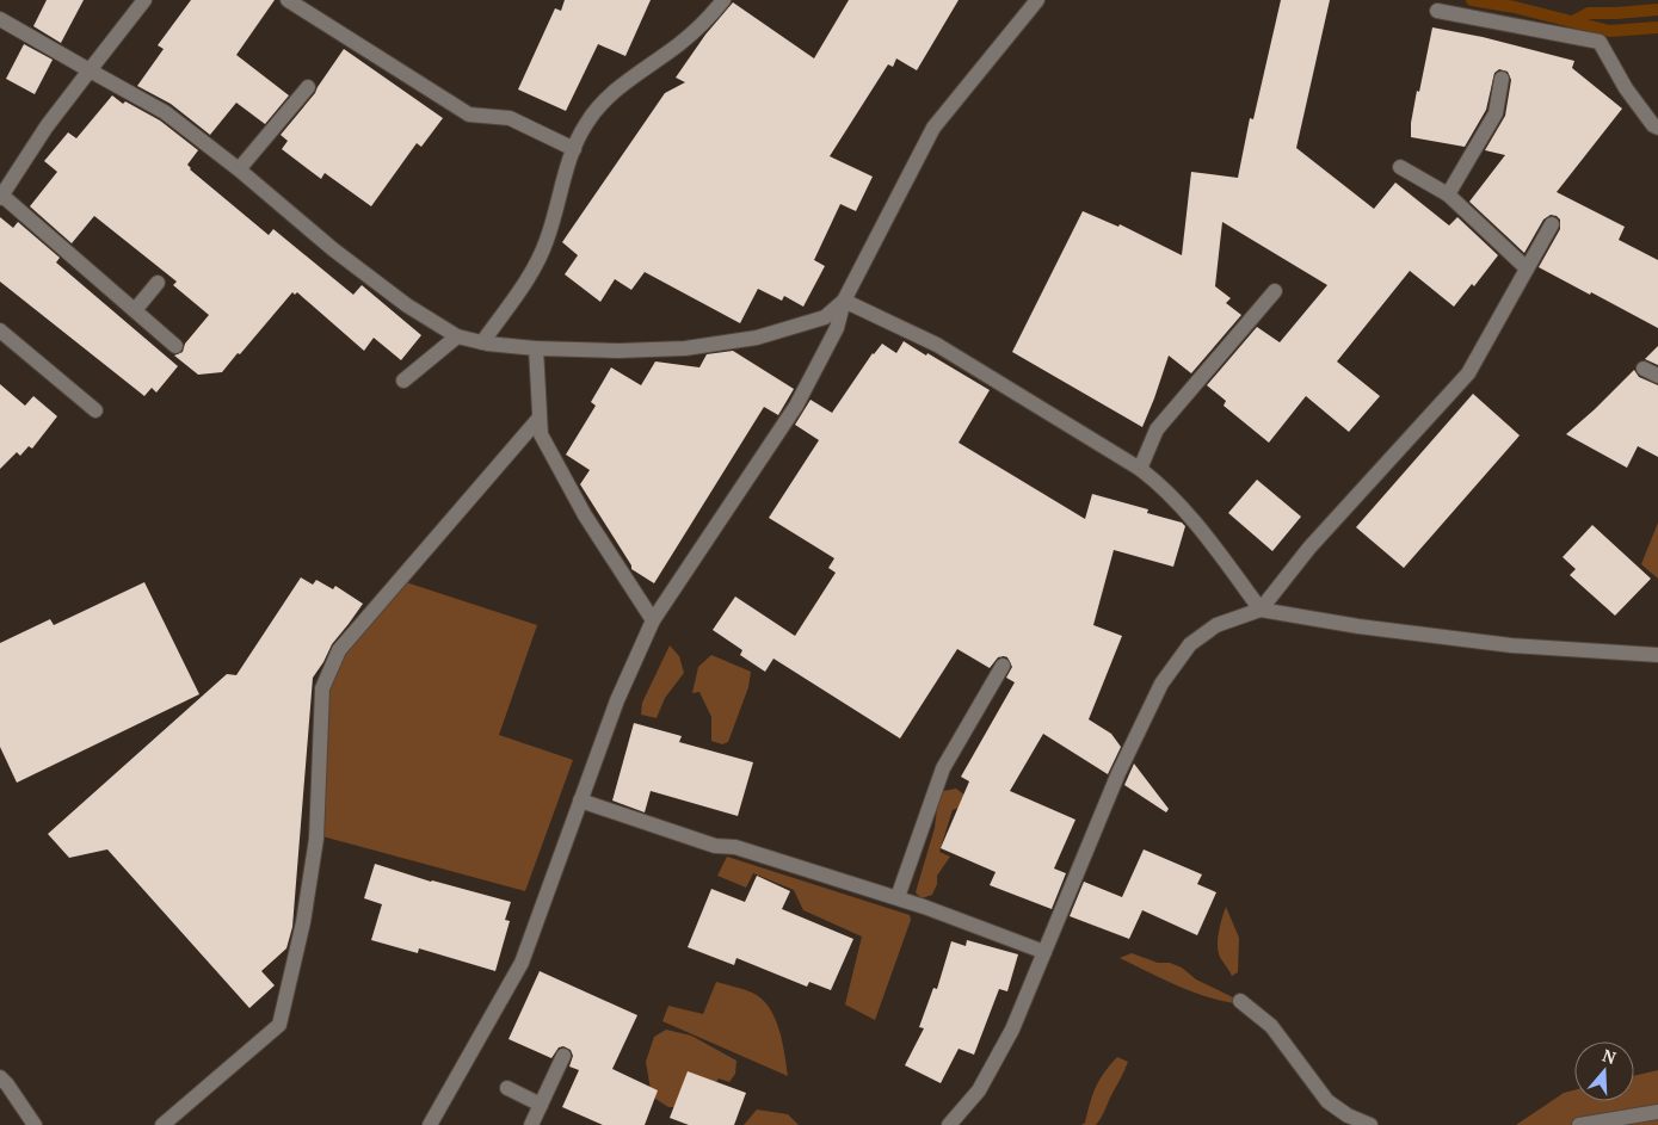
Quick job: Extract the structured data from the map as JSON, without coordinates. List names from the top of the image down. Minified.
{"north":"top"}
